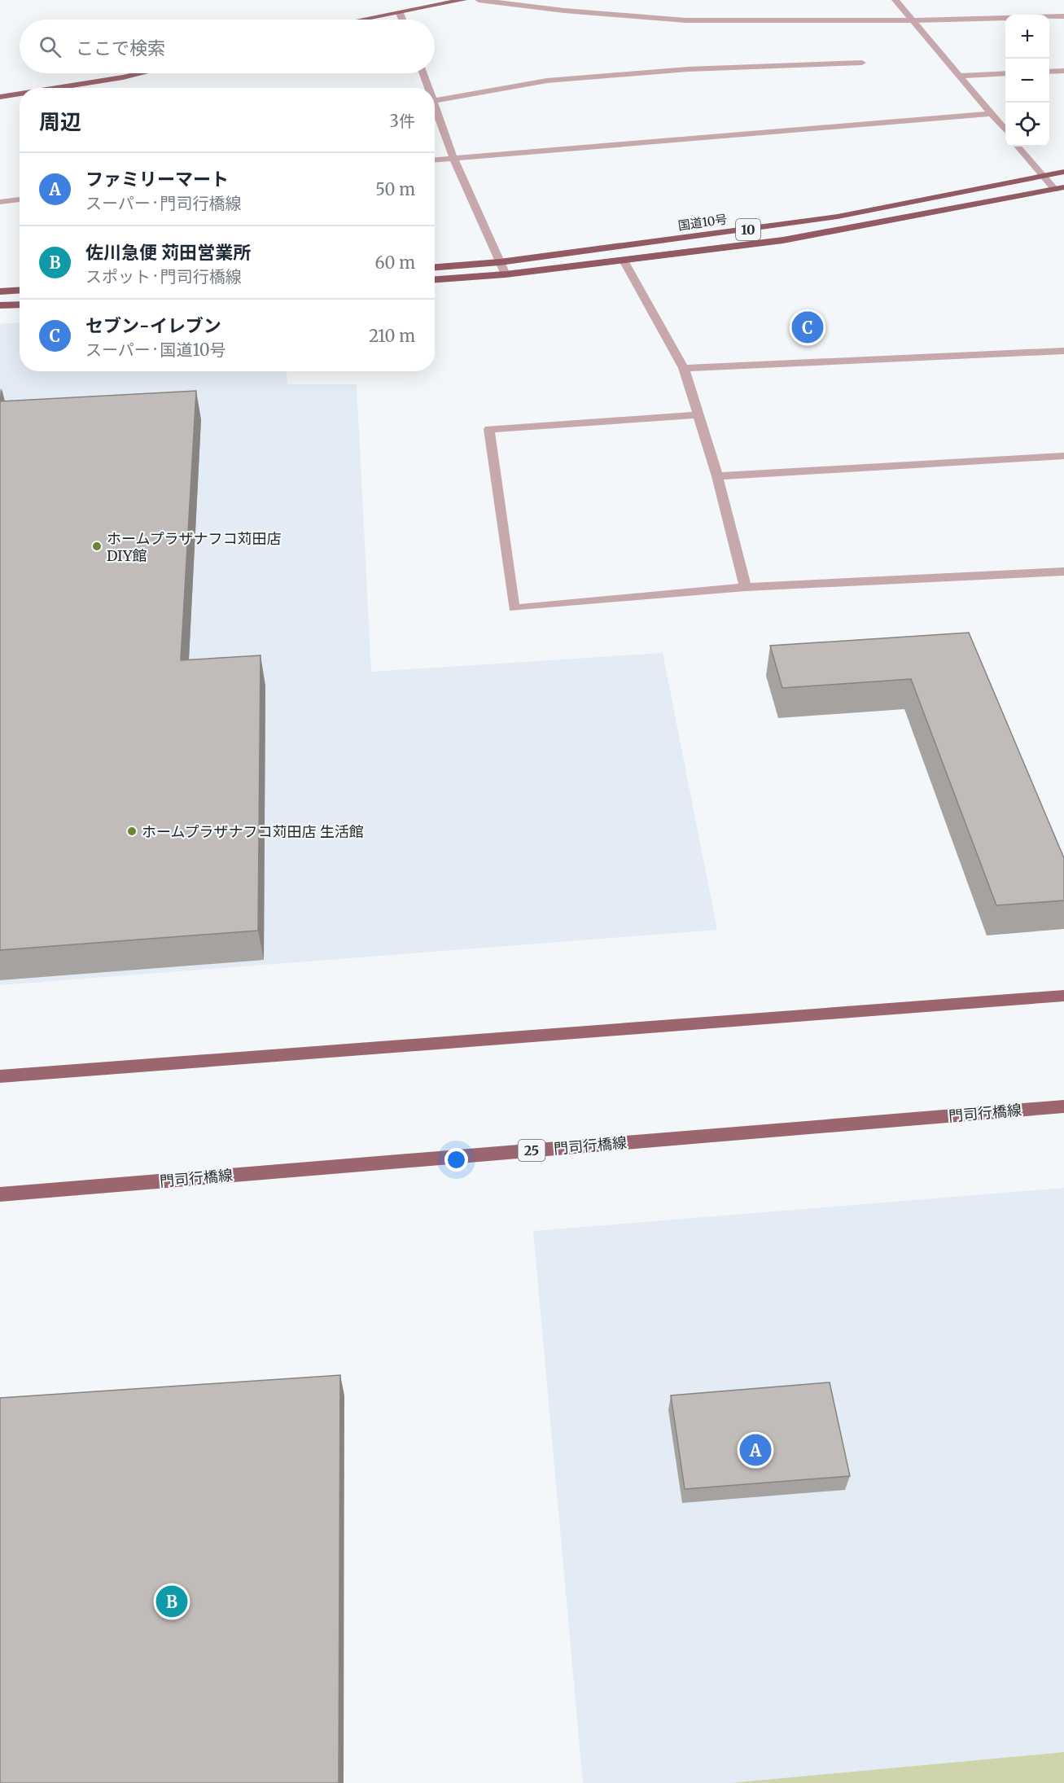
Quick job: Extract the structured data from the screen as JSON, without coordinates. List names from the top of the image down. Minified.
{"streets":{"highway":["国道10号","10"],"main road":["門司行橋線","25"]},"places":["ホームプラザナフコ苅田店 DIY館","ホームプラザナフコ苅田店 生活館"],"page":{"map_buttons":["+","−"],"search":"ここで検索","heading":["周辺","3件"],"list":[{"mark":"A","name":"ファミリーマート","note":"スーパー · 門司行橋線","value":"50 m"},{"mark":"B","name":"佐川急便 苅田営業所","note":"スポット · 門司行橋線","value":"60 m"},{"mark":"C","name":"セブン-イレブン","note":"スーパー · 国道10号","value":"210 m"}],"pins":["C","A","B"]}}
